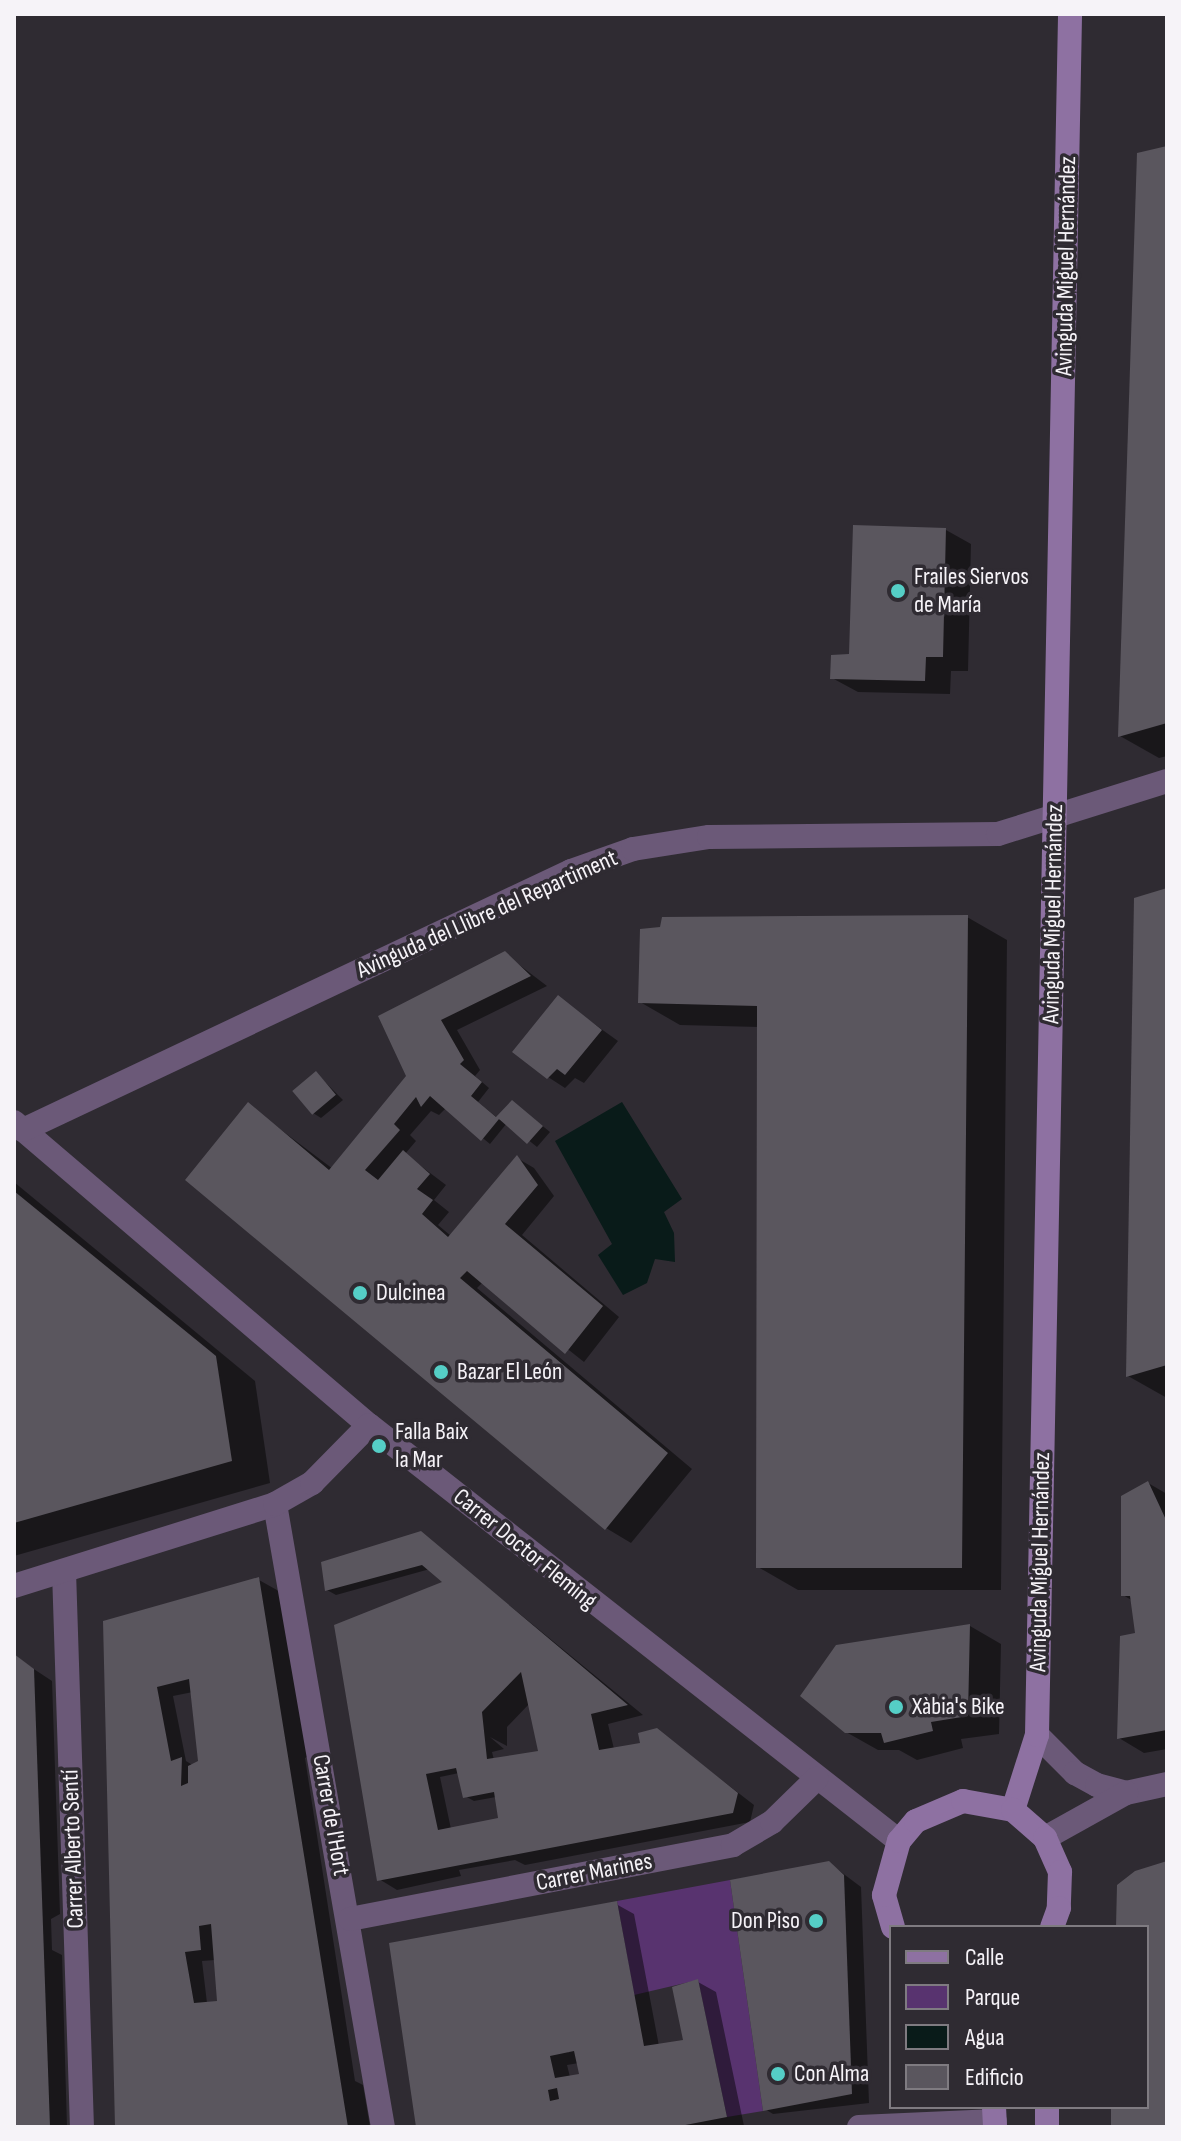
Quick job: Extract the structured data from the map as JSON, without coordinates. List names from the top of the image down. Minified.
{"streets":{"main road":["Avinguda Miguel Hernández"],"street":["Avinguda del Llibre del Repartiment","Carrer Doctor Fleming","Carrer de l'Hort","Carrer Alberto Sentí","Carrer Marines"]},"crossings":[["Avinguda Miguel Hernández","Avinguda del Llibre del Repartiment"],["Avinguda del Llibre del Repartiment","Carrer Doctor Fleming"],["Carrer Doctor Fleming","Carrer Marines"],["Carrer de l'Hort","Carrer Marines"]],"places":["Frailes Siervos de María","Dulcinea","Bazar El León","Falla Baix la Mar","Xàbia's Bike","Don Piso","Con Alma"],"legend":["Calle","Parque","Agua","Edificio"]}
